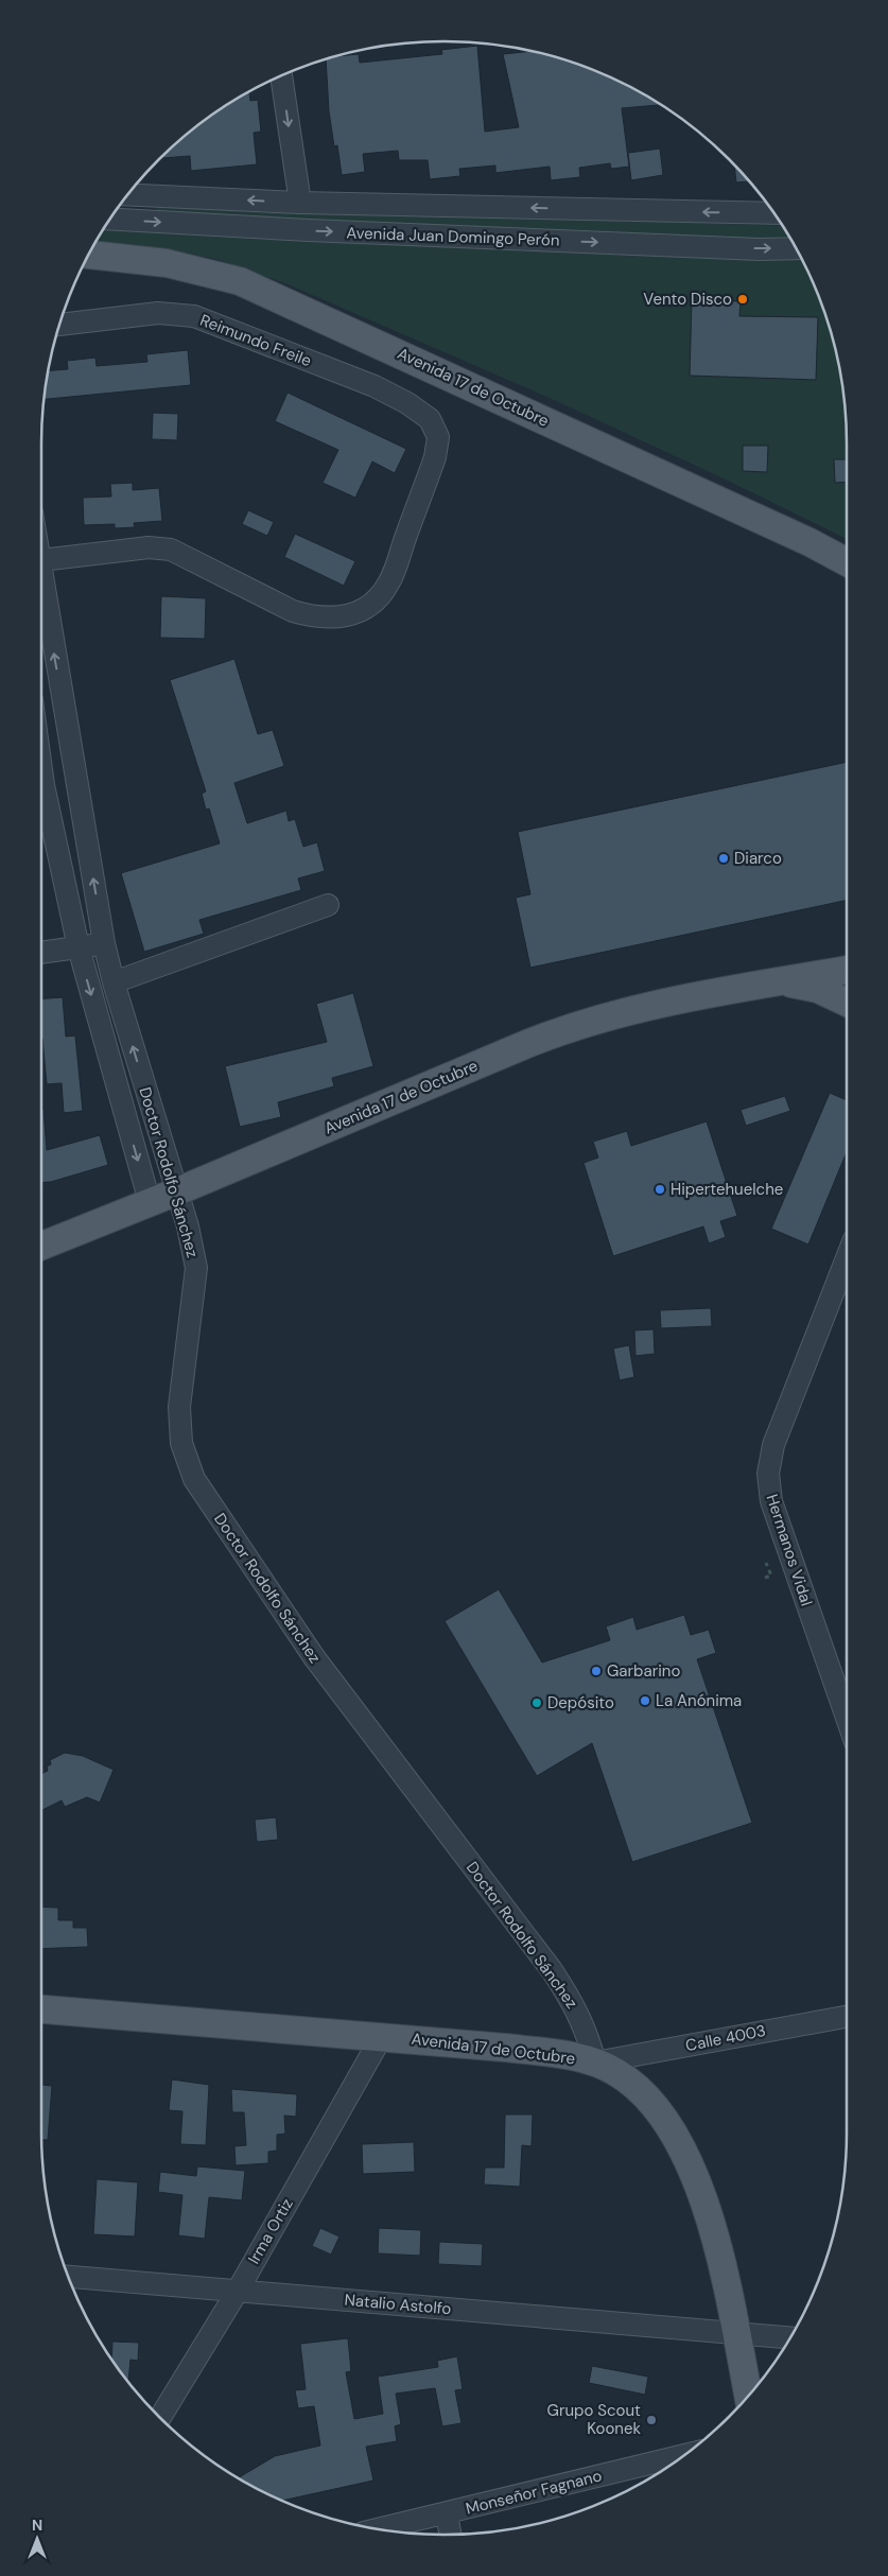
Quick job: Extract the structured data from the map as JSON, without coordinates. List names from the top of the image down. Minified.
{"streets":{"main road":["Avenida 17 de Octubre"],"street":["Avenida Juan Domingo Perón","Reimundo Freile","Doctor Rodolfo Sánchez","Hermanos Vidal","Calle 4003","Irma Ortiz","Natalio Astolfo","Monseñor Fagnano"]},"crossings":[["Avenida 17 de Octubre","Doctor Rodolfo Sánchez"],["Avenida 17 de Octubre","Calle 4003"],["Avenida 17 de Octubre","Irma Ortiz"],["Avenida 17 de Octubre","Natalio Astolfo"],["Doctor Rodolfo Sánchez","Calle 4003"],["Irma Ortiz","Natalio Astolfo"]],"places":["Vento Disco","Diarco","Hipertehuelche","Garbarino","La Anónima","Depósito","Grupo Scout Koonek"],"north":"top"}
